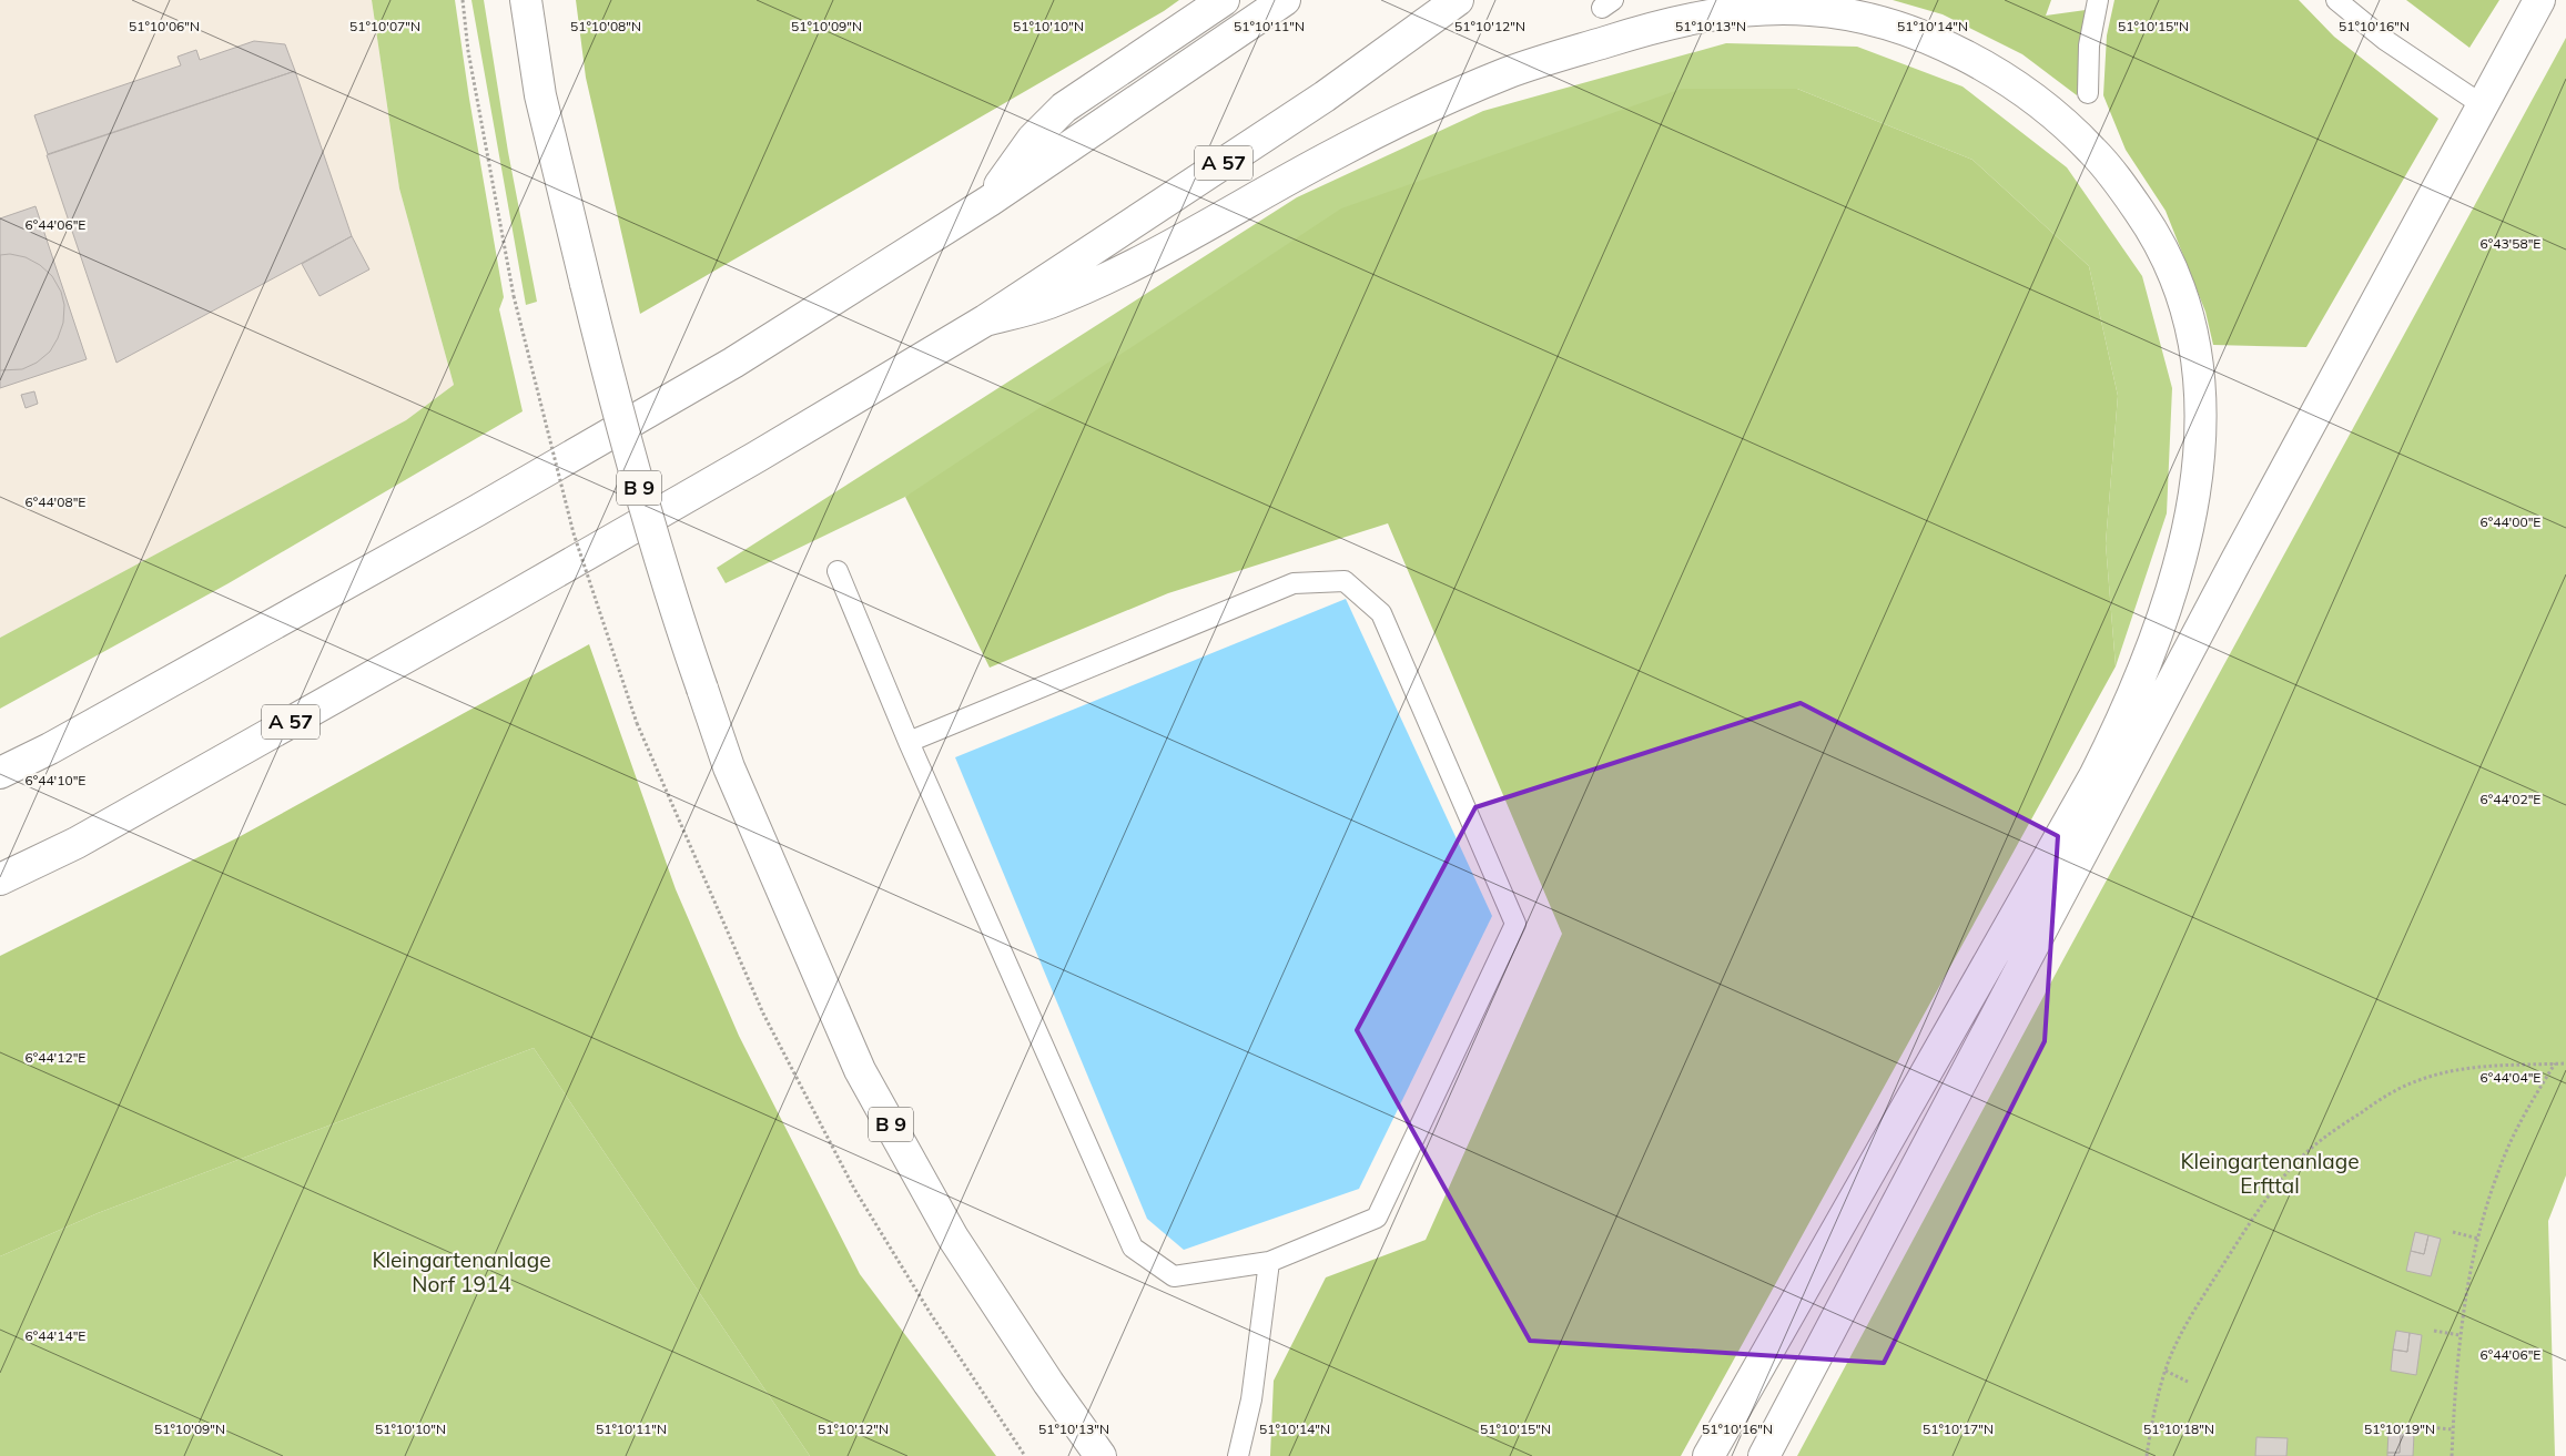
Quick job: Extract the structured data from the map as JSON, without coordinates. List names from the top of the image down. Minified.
{"streets":{"main road":["A 57","B 9"]},"parks":["Kleingartenanlage Erfttal","Kleingartenanlage Norf 1914"],"coordinates":["51°10'06\"N","51°10'07\"N","51°10'09\"N","51°10'11\"N","51°10'12\"N","51°10'13\"N","51°10'14\"N","51°10'15\"N","51°10'16\"N","51°10'08\"N","51°10'10\"N","6°44'06\"E","6°43'58\"E","6°44'08\"E","6°44'00\"E","6°44'10\"E","6°44'02\"E","6°44'12\"E","6°44'04\"E","6°44'14\"E","51°10'17\"N","51°10'18\"N","51°10'19\"N"]}
